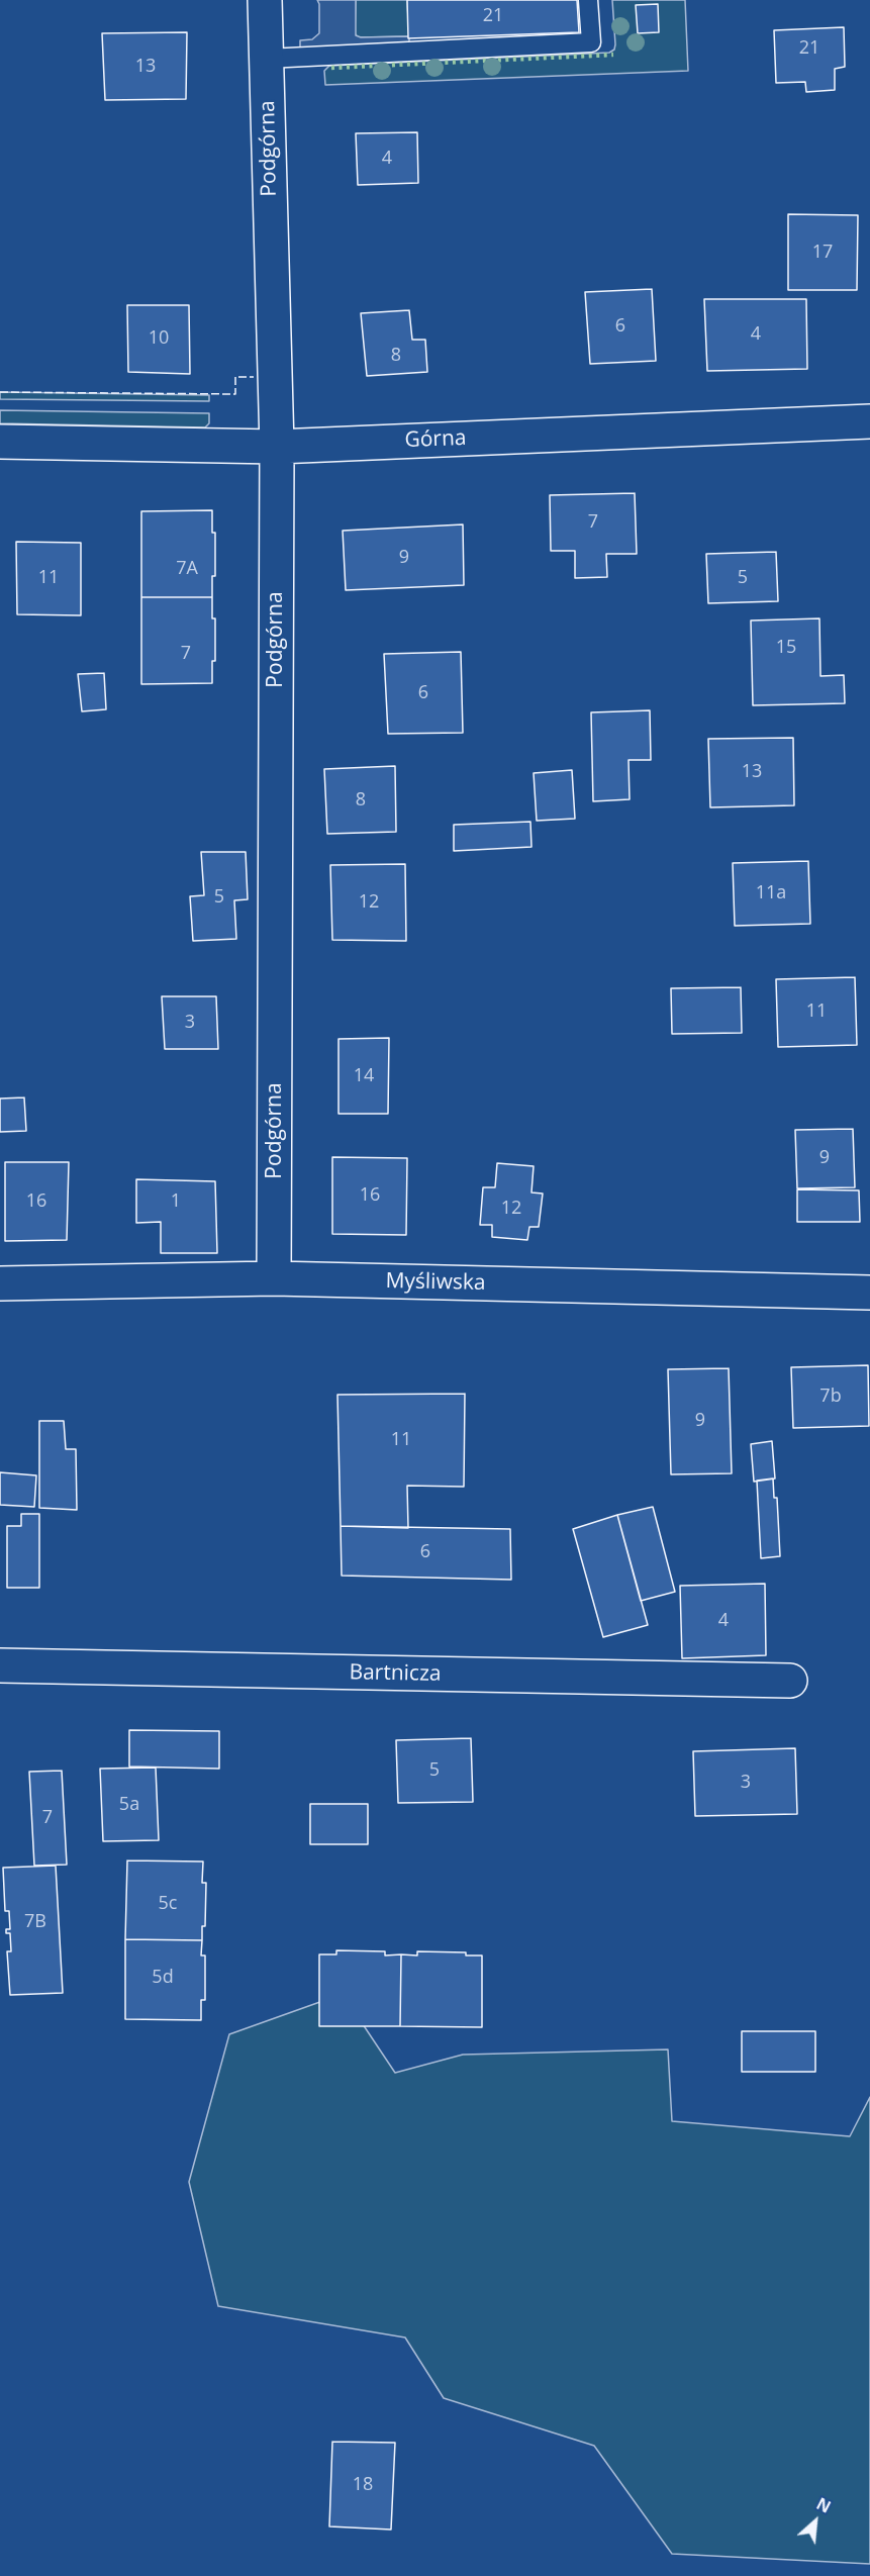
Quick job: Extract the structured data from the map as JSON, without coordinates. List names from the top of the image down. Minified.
{"streets":{"street":["Podgórna","Górna","Myśliwska","Bartnicza"]},"crossings":[["Podgórna","Górna"],["Podgórna","Myśliwska"]],"house_numbers":["21","21","13","4","17","6","4","10","8","7","9","7A","11","5","15","7","6","13","8","11a","5","12","11","3","14","9","16","16","1","12","7b","9","11","6","4","5","3","5a","7","5c","7B","5d","18"],"north":"top right"}
